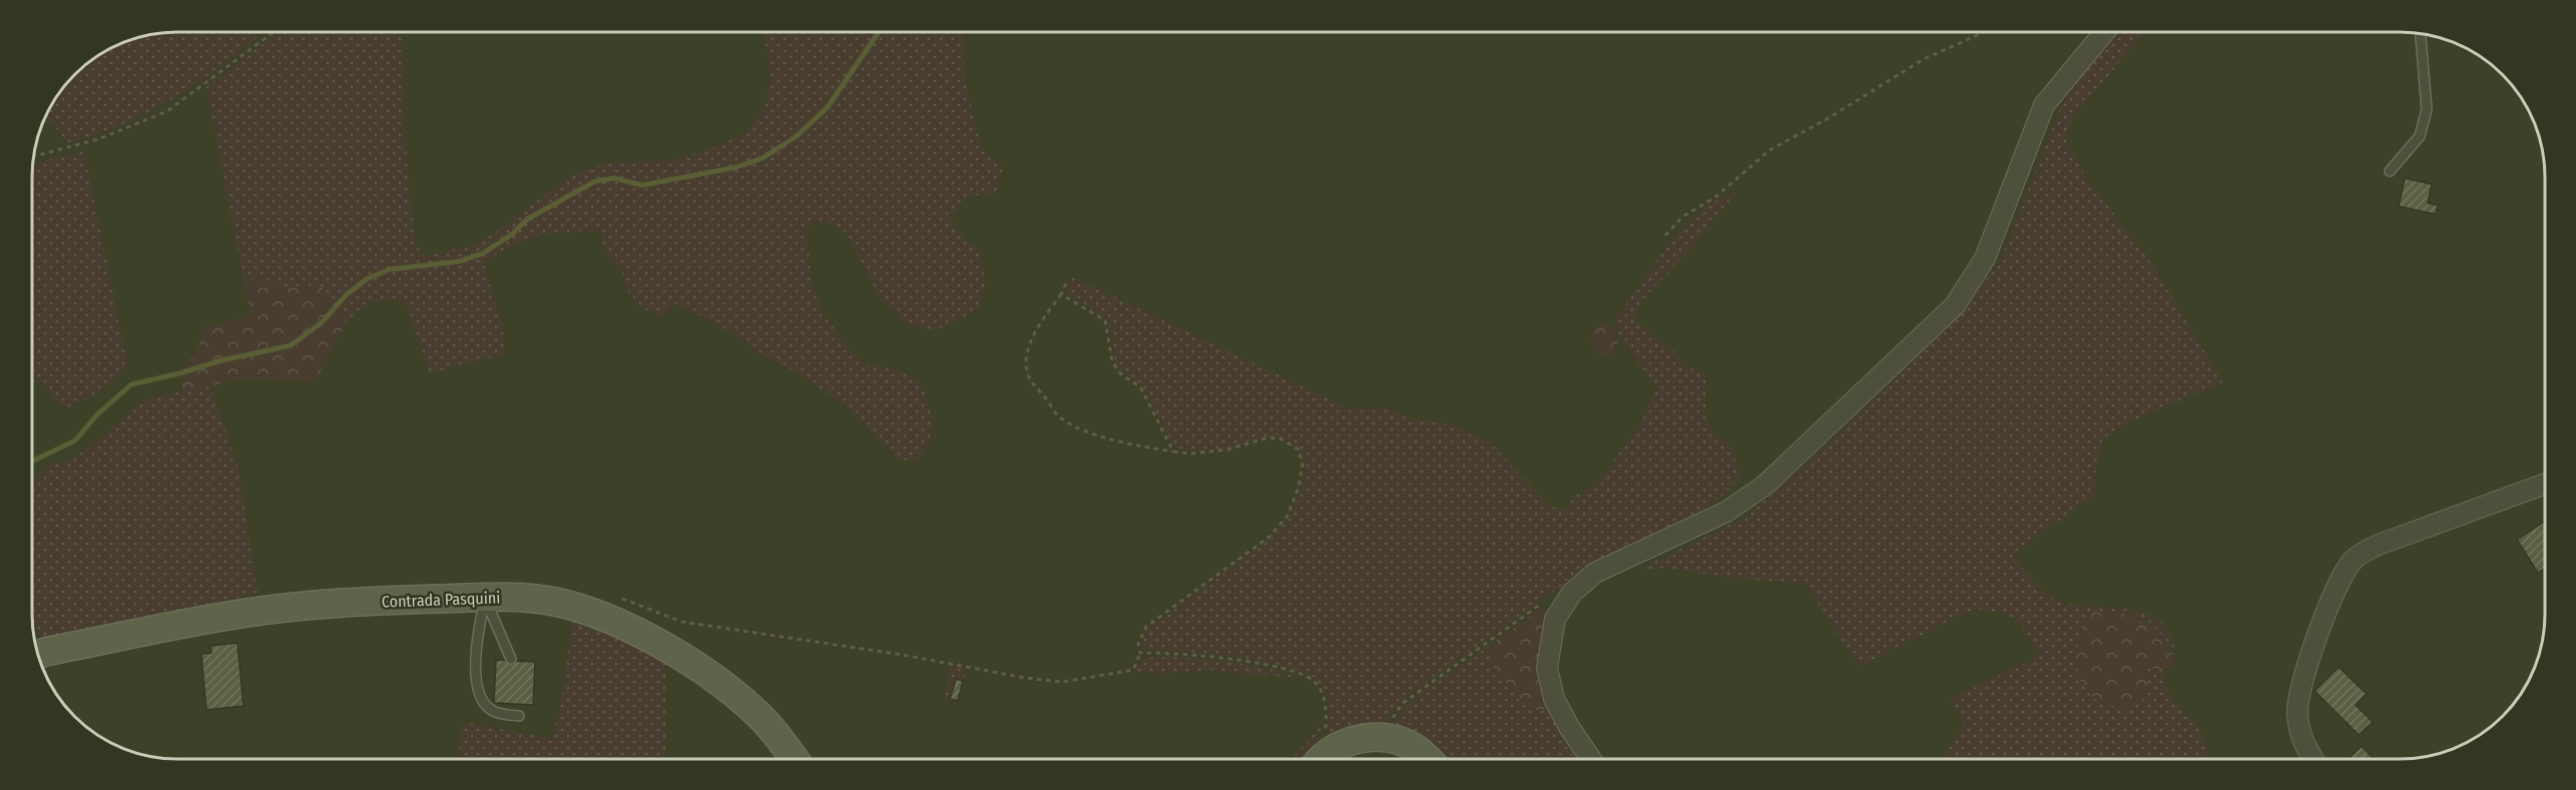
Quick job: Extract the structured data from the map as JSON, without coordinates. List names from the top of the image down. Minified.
{"streets":{"street":["Contrada Pasquini"]}}
